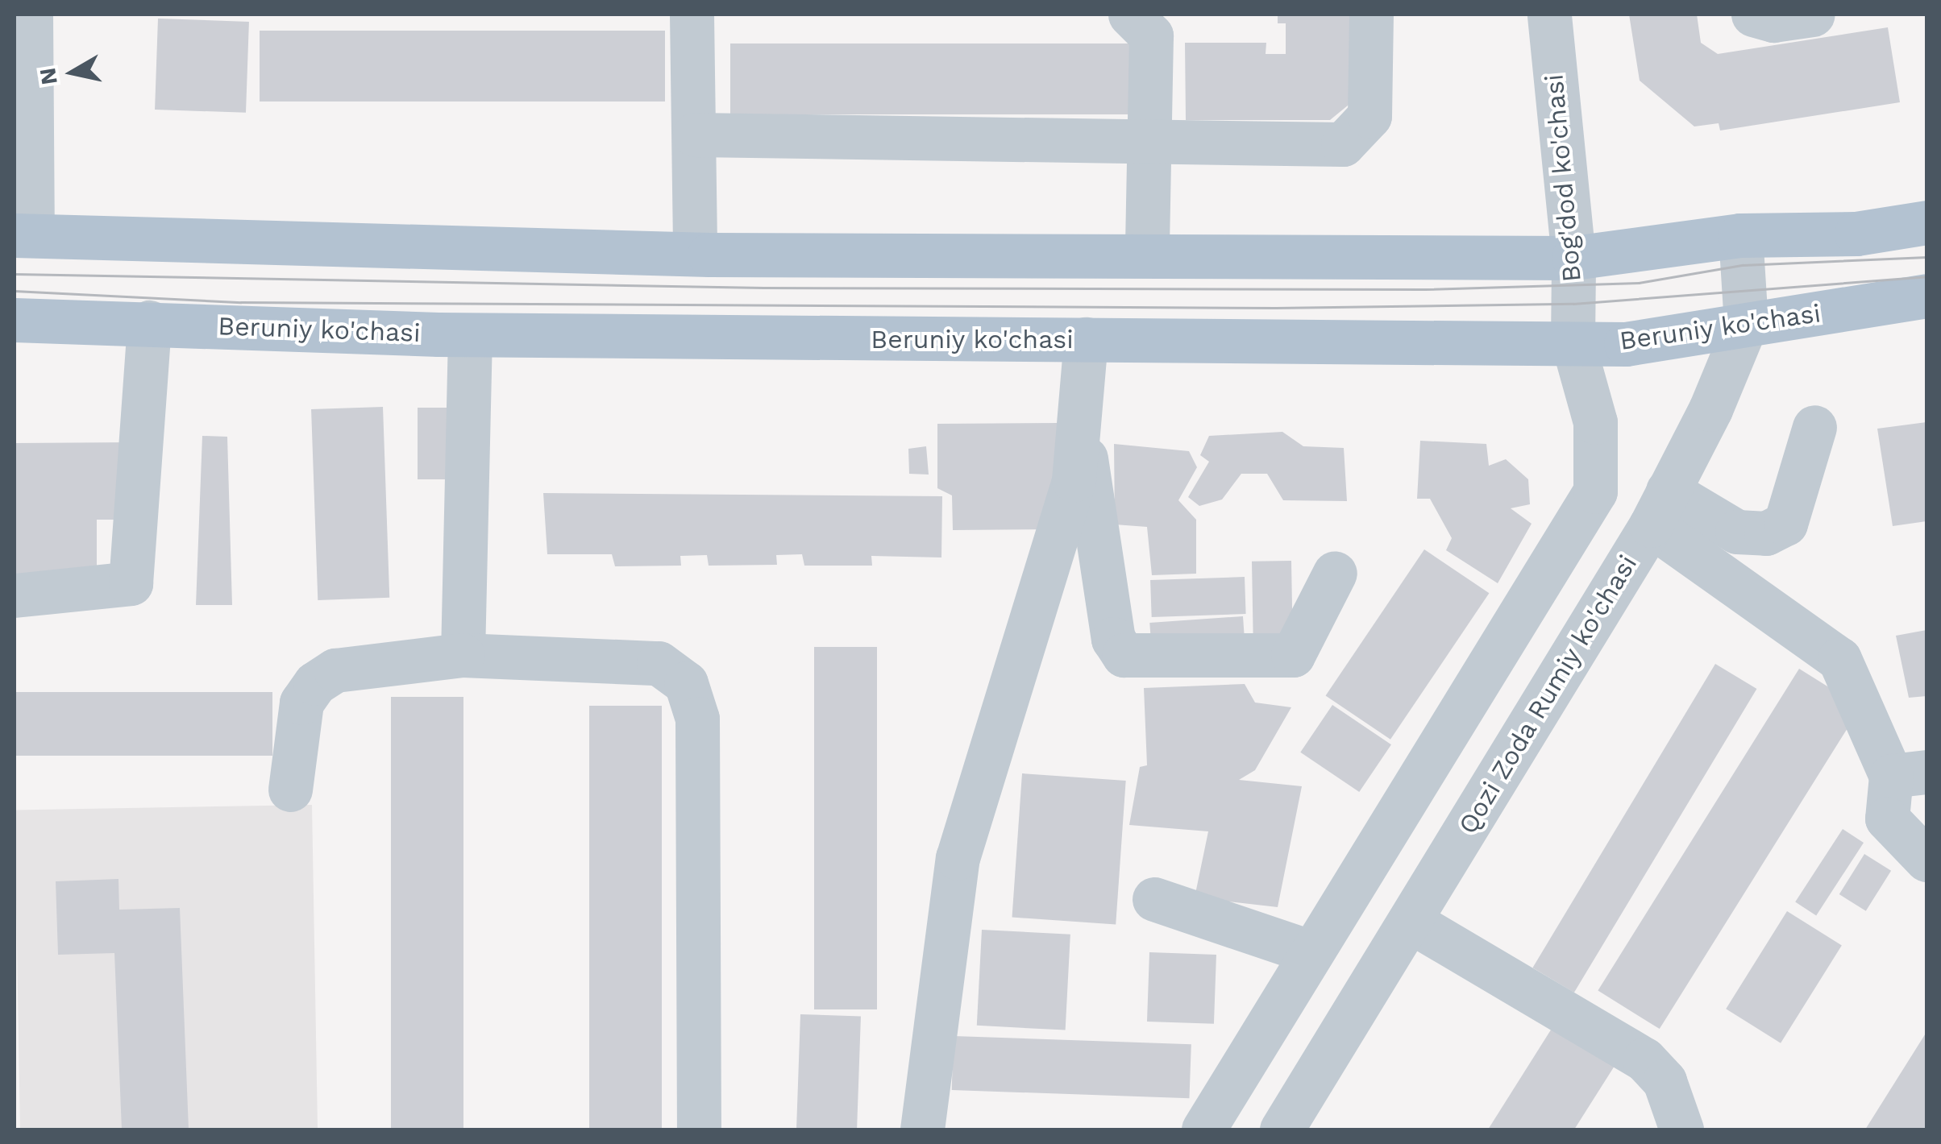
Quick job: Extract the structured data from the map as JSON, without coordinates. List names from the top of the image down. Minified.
{"streets":{"main road":["Beruniy ko'chasi"],"street":["Bog'dod ko'chasi","Qozi Zoda Rumiy ko'chasi"]},"crossings":[["Bog'dod ko'chasi","Beruniy ko'chasi"],["Beruniy ko'chasi","Qozi Zoda Rumiy ko'chasi"]],"north":"left"}
